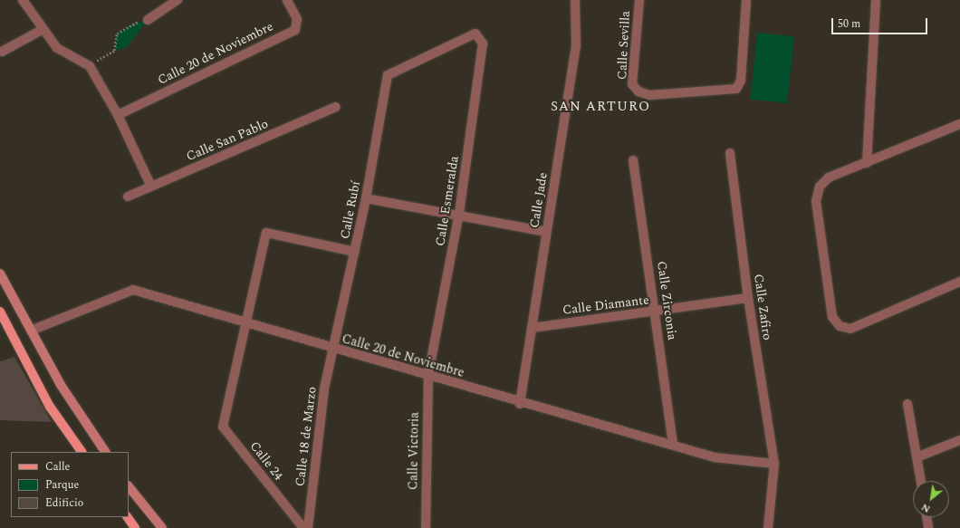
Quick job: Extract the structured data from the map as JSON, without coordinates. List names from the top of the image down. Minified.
{"streets":{"street":["Calle Sevilla","Calle 20 de Noviembre","Calle San Pablo","Calle Jade","Calle Esmeralda","Calle Rubí","Calle Zirconia","Calle Diamante","Calle Zafiro","Calle 18 de Marzo","Calle Victoria","Calle 24"]},"crossings":[["Calle 20 de Noviembre","Calle Jade"],["Calle 20 de Noviembre","Calle Esmeralda"],["Calle 20 de Noviembre","Calle Rubí"],["Calle 20 de Noviembre","Calle Zirconia"],["Calle 20 de Noviembre","Calle Zafiro"],["Calle 20 de Noviembre","Calle 18 de Marzo"],["Calle 20 de Noviembre","Calle Victoria"],["Calle 20 de Noviembre","Calle 24"],["Calle Jade","Calle Diamante"],["Calle Esmeralda","Calle Rubí"],["Calle Esmeralda","Calle Victoria"],["Calle Rubí","Calle 18 de Marzo"],["Calle Zirconia","Calle Diamante"],["Calle Diamante","Calle Zafiro"]],"districts":["SAN ARTURO"],"legend":["Calle","Parque","Edificio"],"scale_bar":"50 m","north":"bottom left"}
